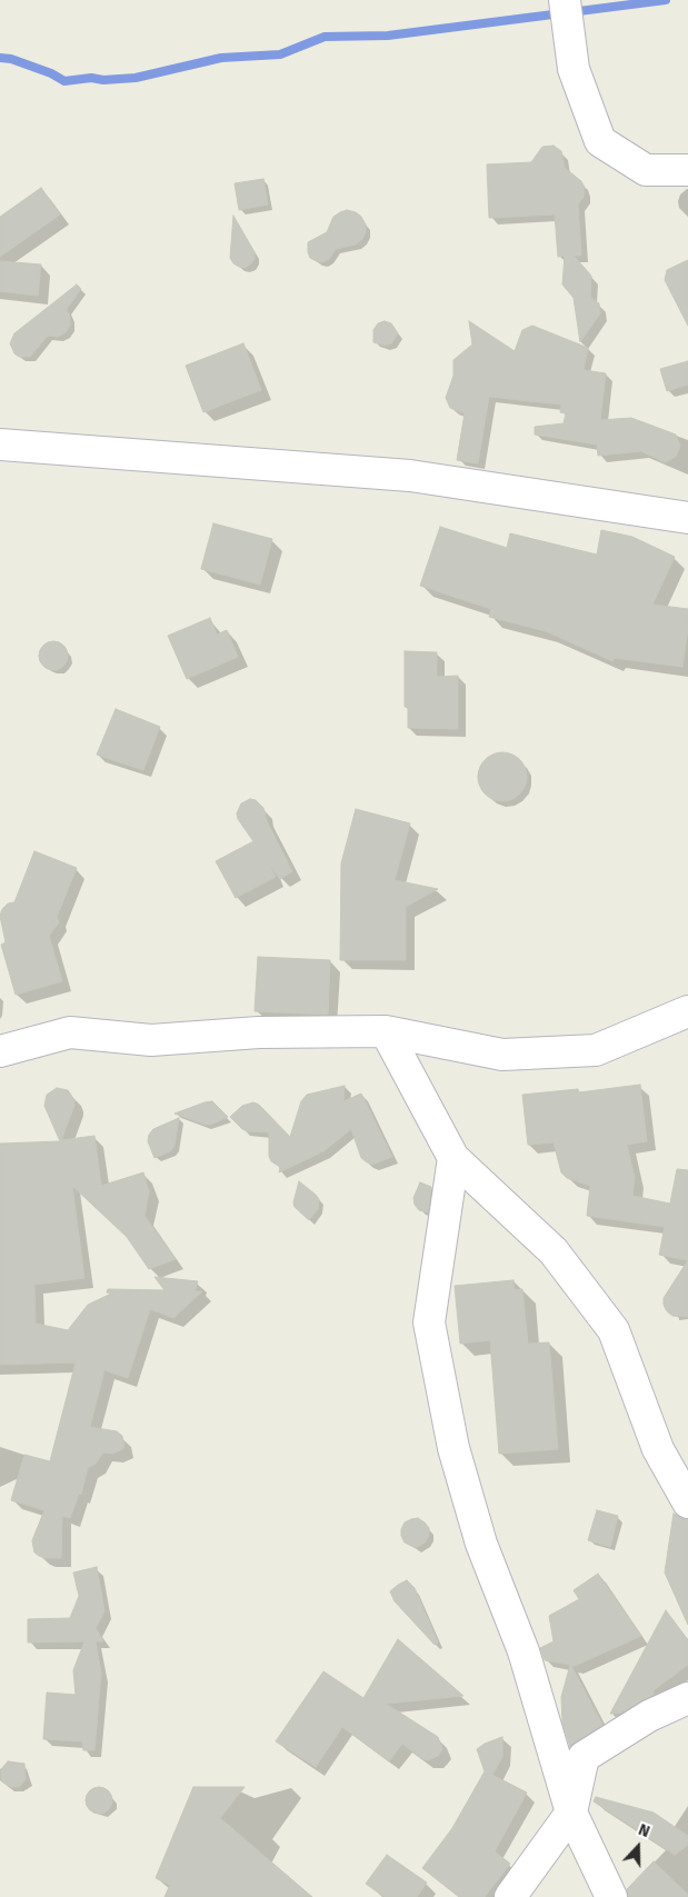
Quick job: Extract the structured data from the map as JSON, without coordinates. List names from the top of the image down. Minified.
{"north":"top"}
